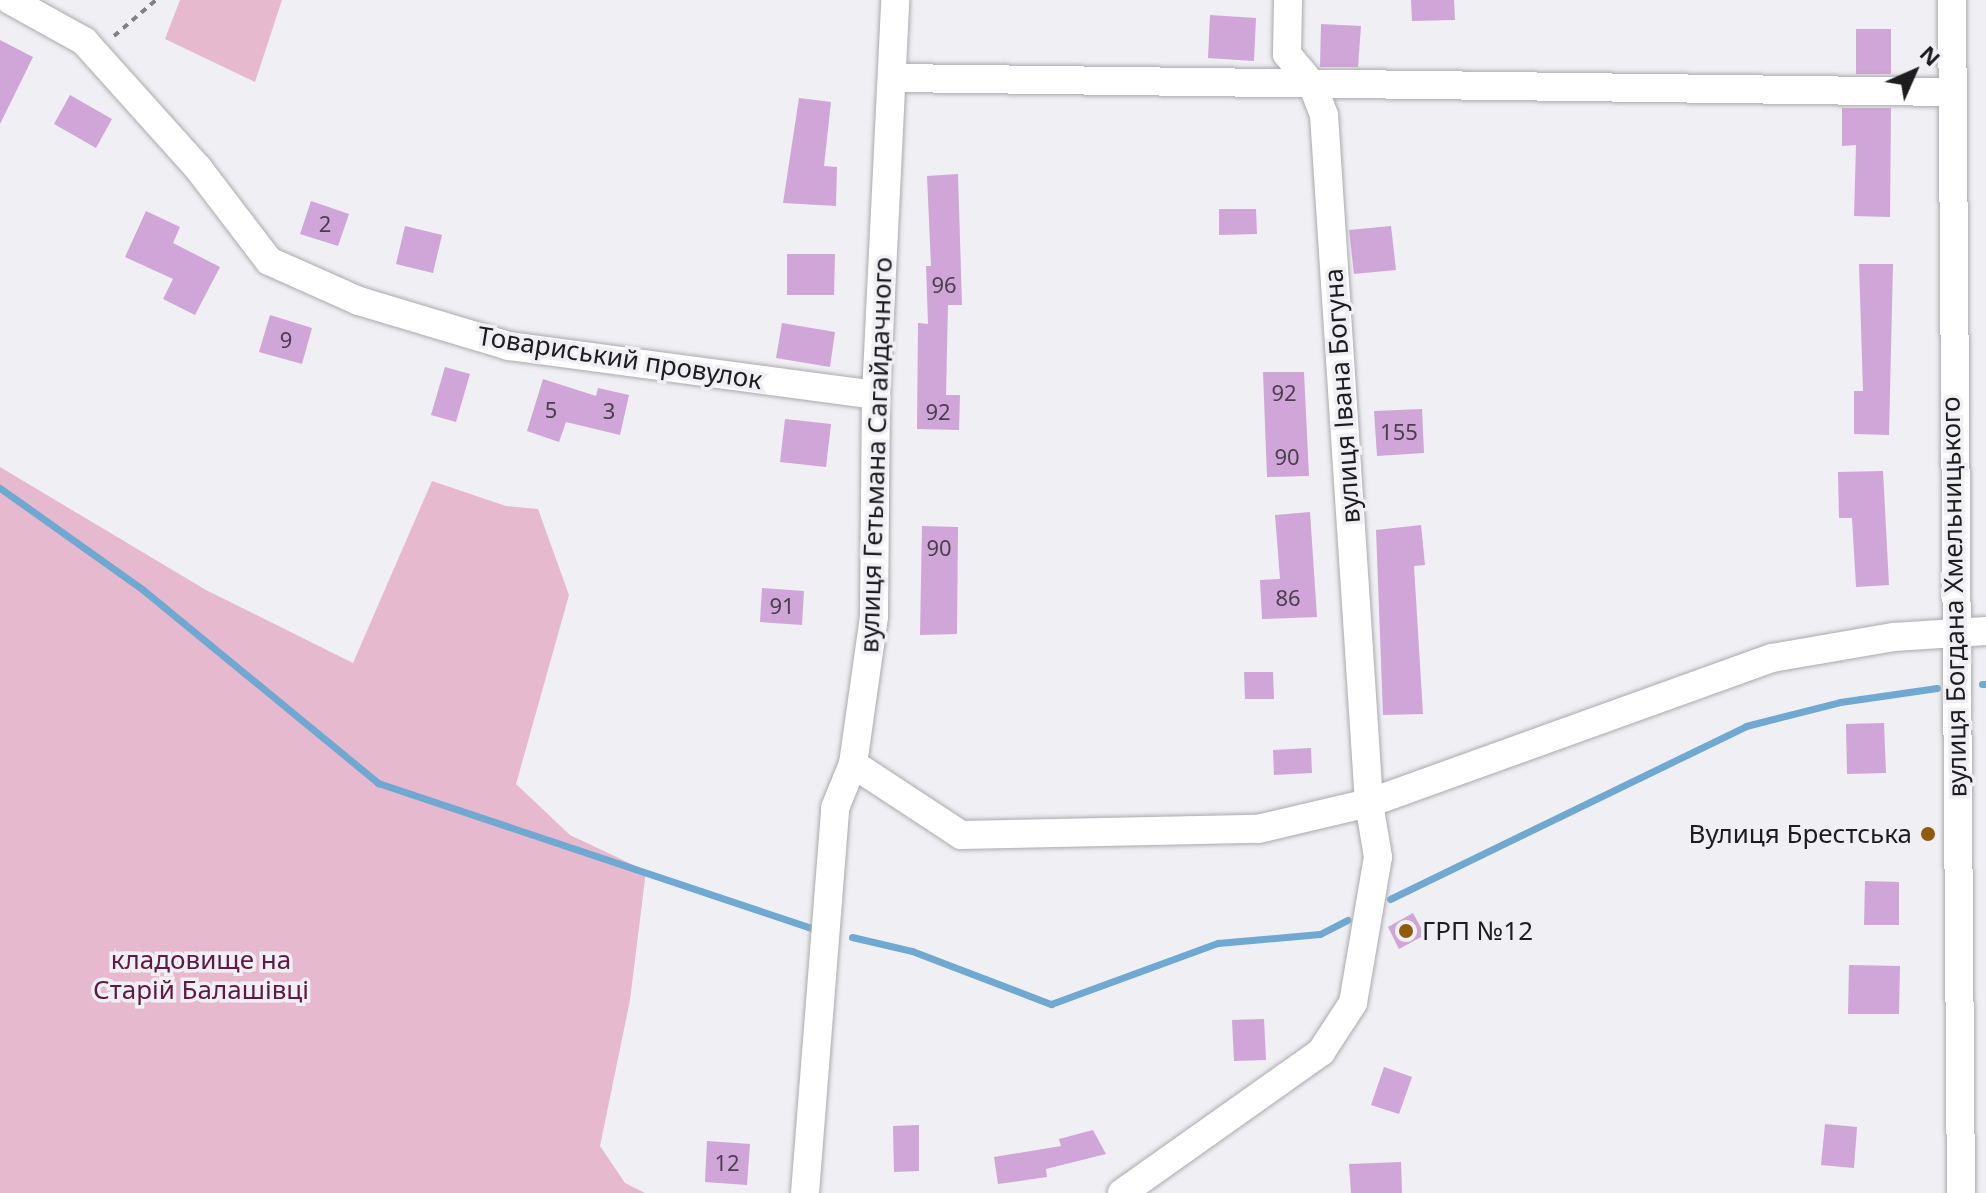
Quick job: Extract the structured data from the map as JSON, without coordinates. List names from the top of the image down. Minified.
{"streets":{"street":["Товариський провулок","вулиця Івана Богуна","вулиця Гетьмана Сагайдачного","вулиця Богдана Хмельницького"]},"crossings":[["Товариський провулок","вулиця Гетьмана Сагайдачного"]],"parks":["кладовище на Старій Балашівці"],"places":["Вулиця Брестська","ГРП №12"],"house_numbers":["2","96","9","92","5","3","92","155","90","90","86","91","12"],"north":"top right"}
